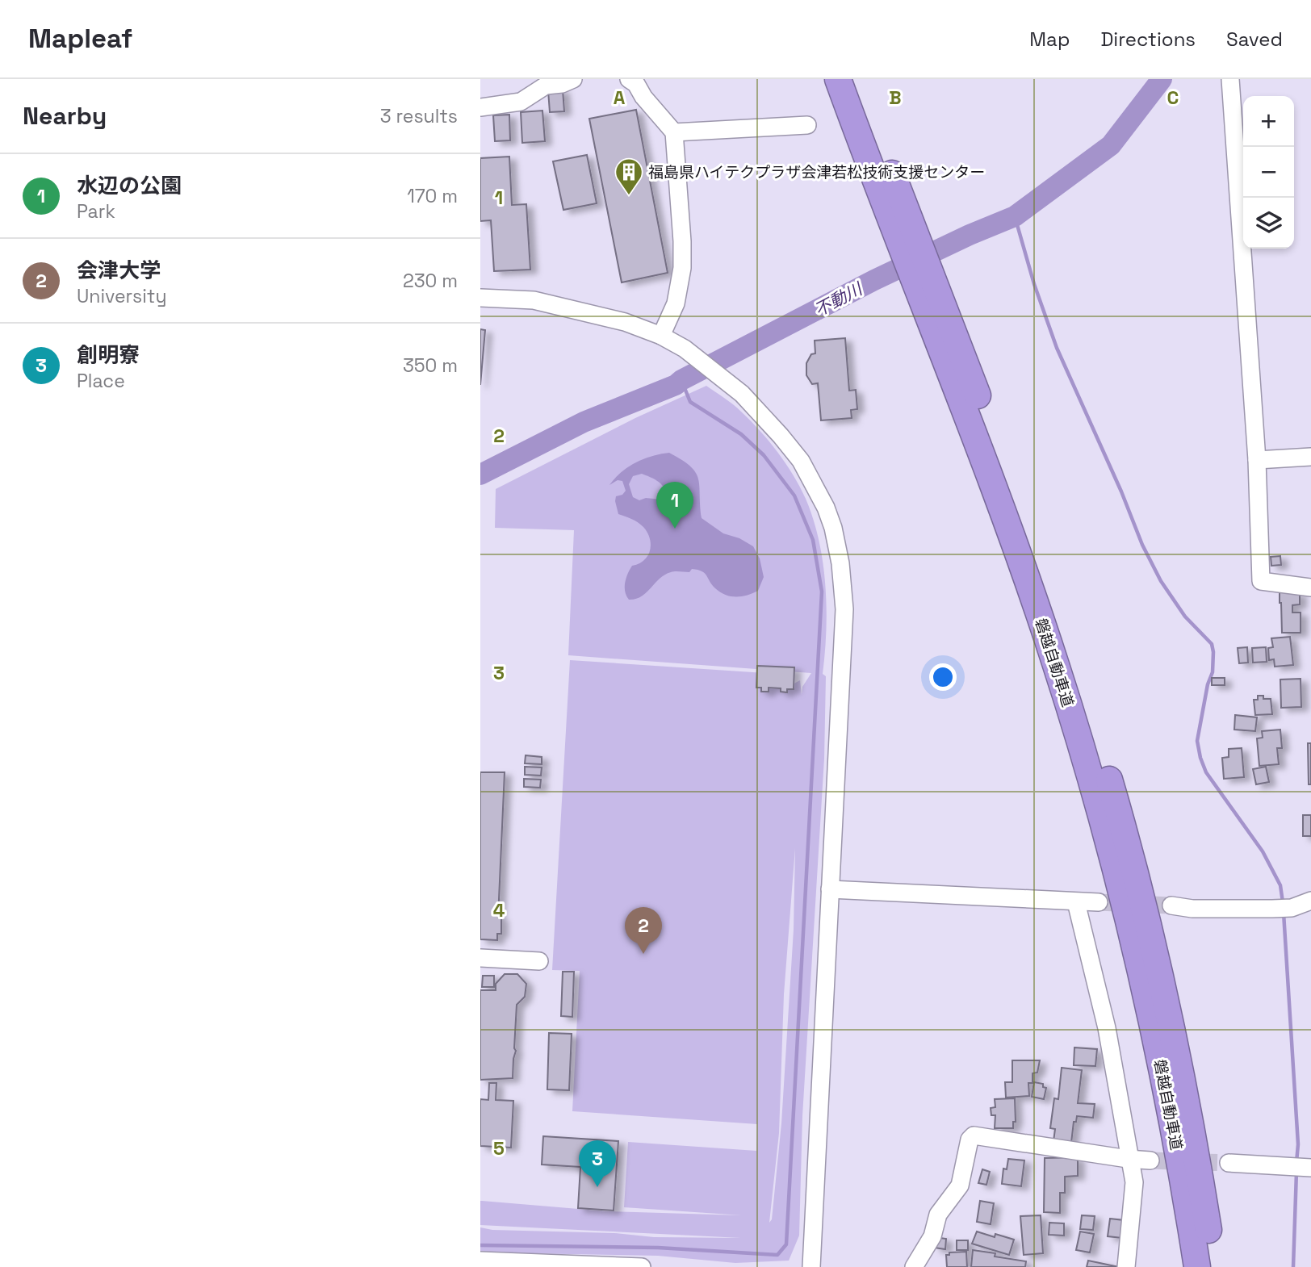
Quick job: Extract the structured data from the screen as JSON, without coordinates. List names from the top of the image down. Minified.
{"streets":{"highway":["磐越自動車道"]},"water":["不動川"],"places":{"building":["福島県ハイテクプラザ会津若松技術支援センター"]},"page":{"header":"Mapleaf","nav":["Map","Directions","Saved"],"heading":["Nearby","3 results"],"map_buttons":["+","−"],"list":[{"mark":"1","name":"水辺の公園","note":"Park","value":"170 m"},{"mark":"2","name":"会津大学","note":"University","value":"230 m"},{"mark":"3","name":"創明寮","note":"Place","value":"350 m"}],"pins":["1","2","3"]},"grid":{"columns":["A","B","C"],"rows":["1","2","3","4","5"]}}
